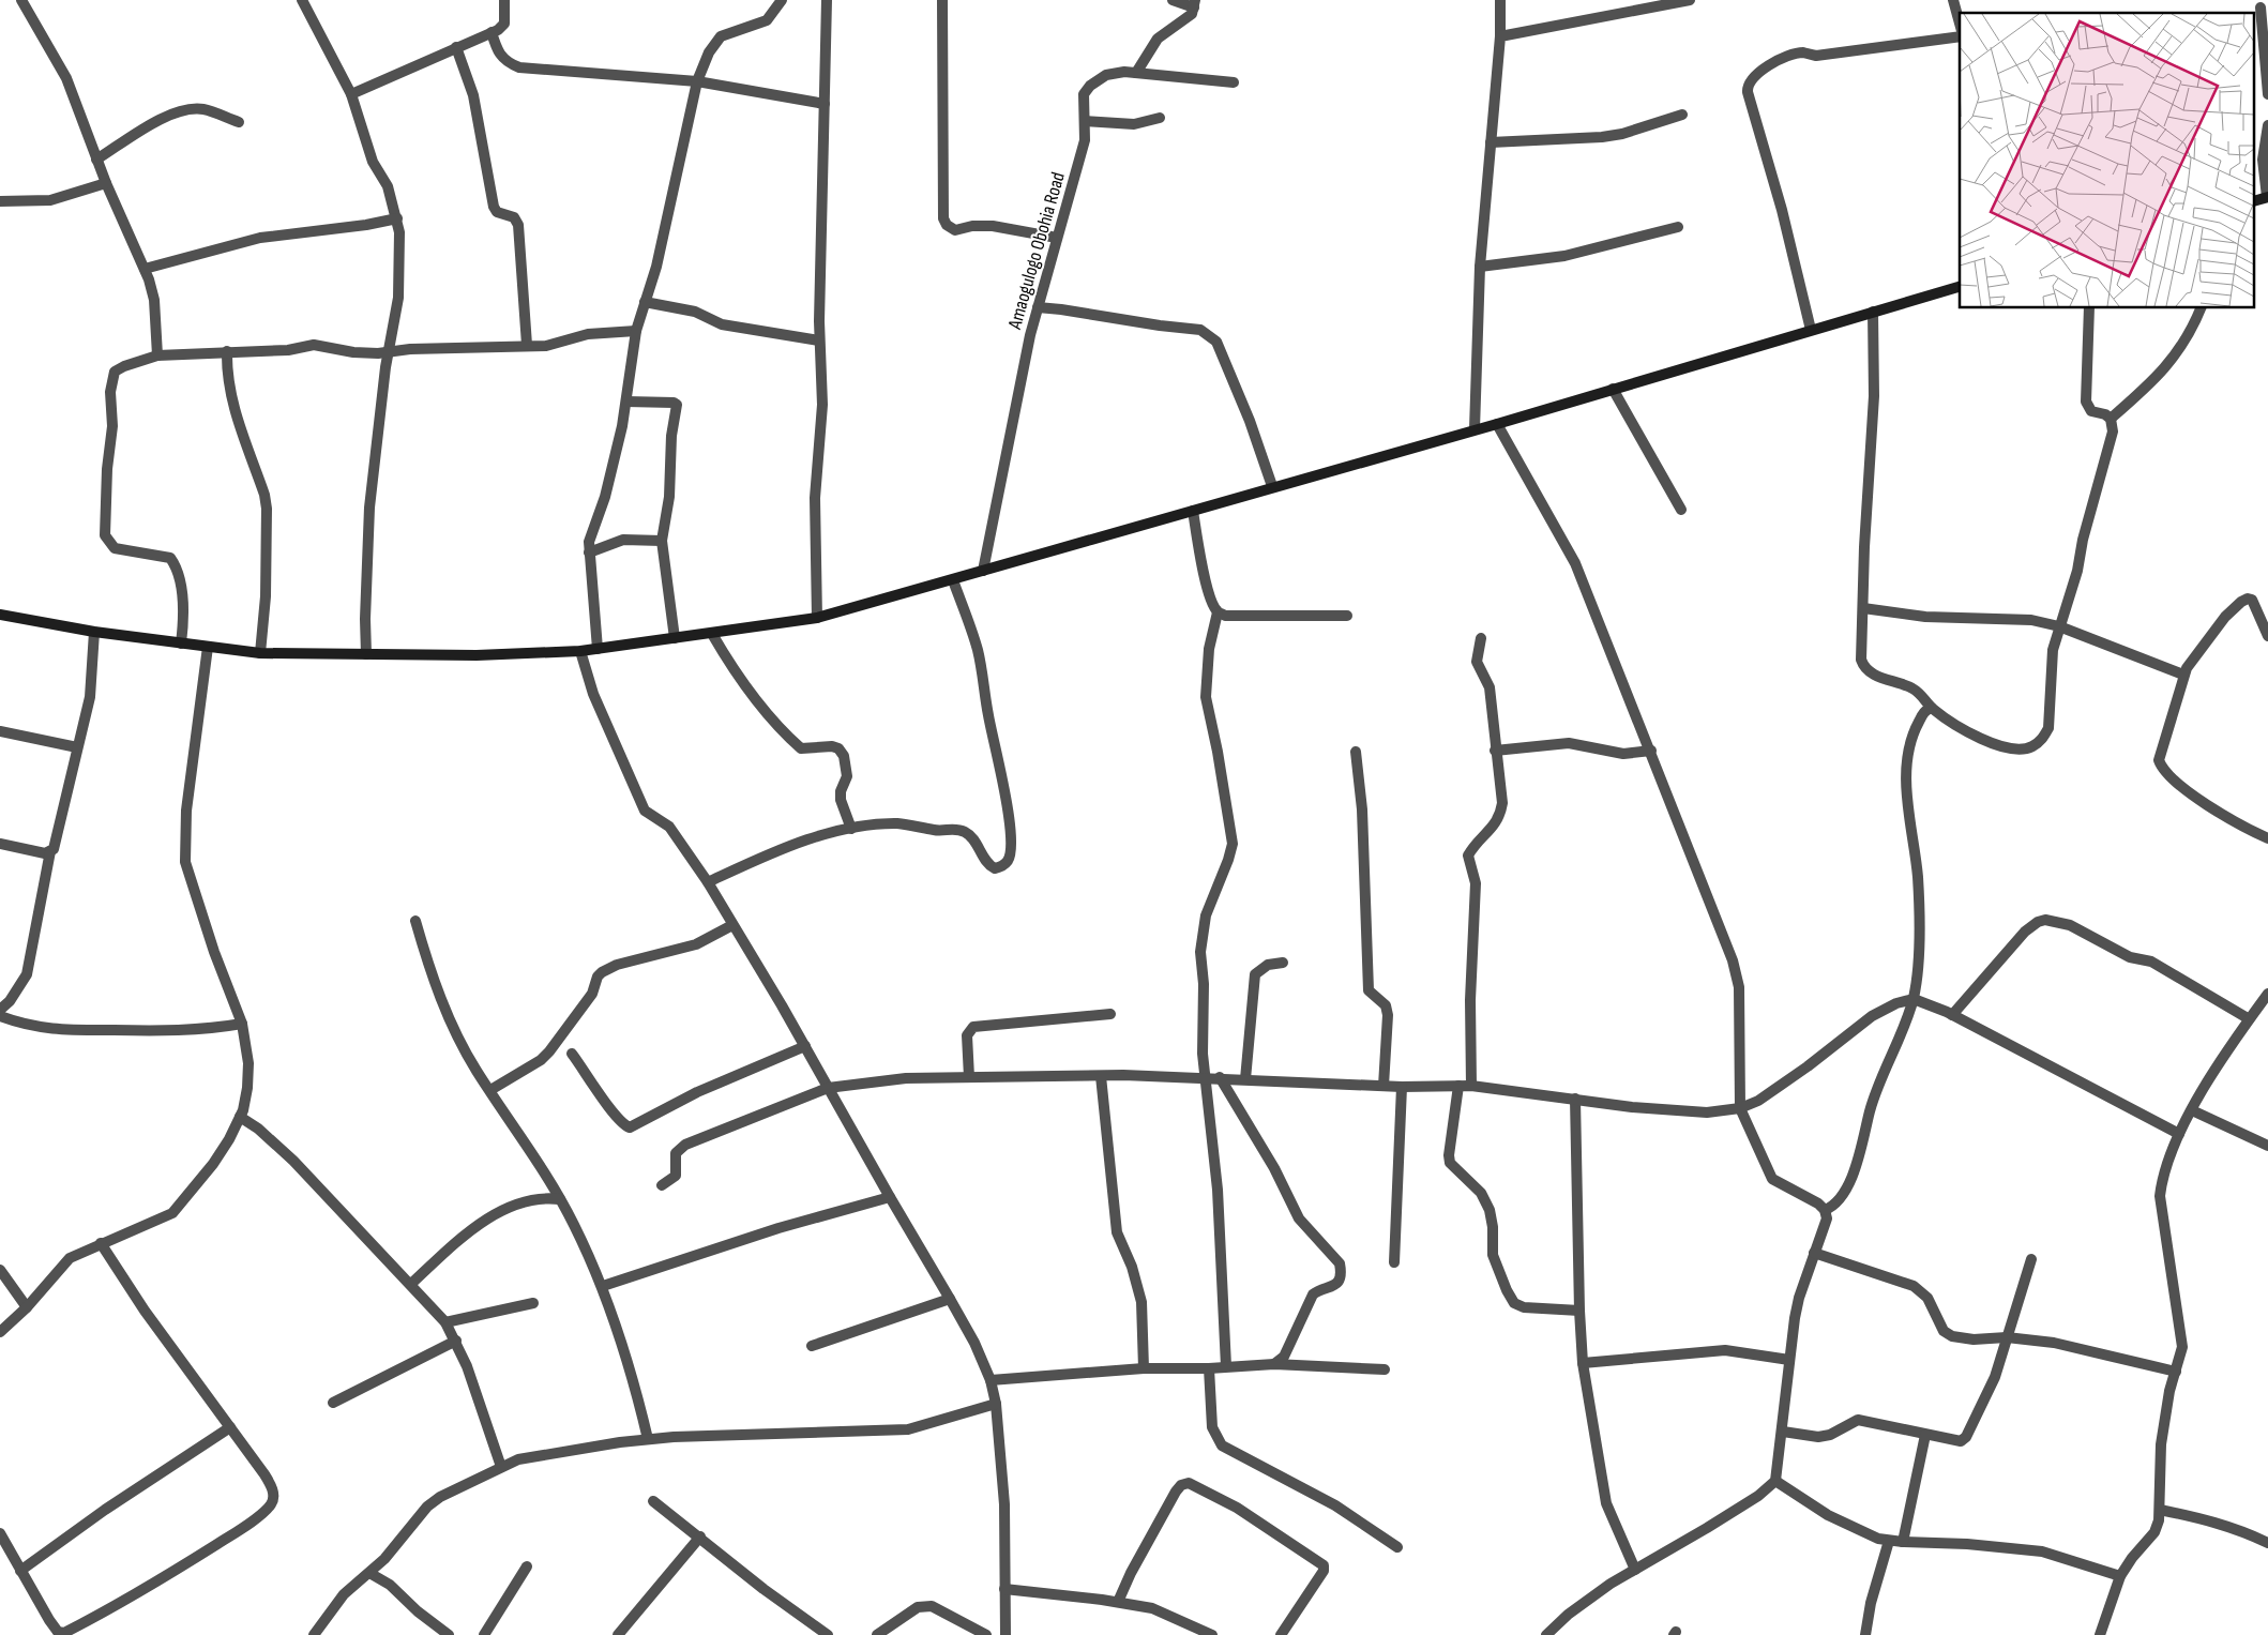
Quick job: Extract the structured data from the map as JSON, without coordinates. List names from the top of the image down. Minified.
{"streets":{"street":["Amaogulogo Obohia Road"]}}
